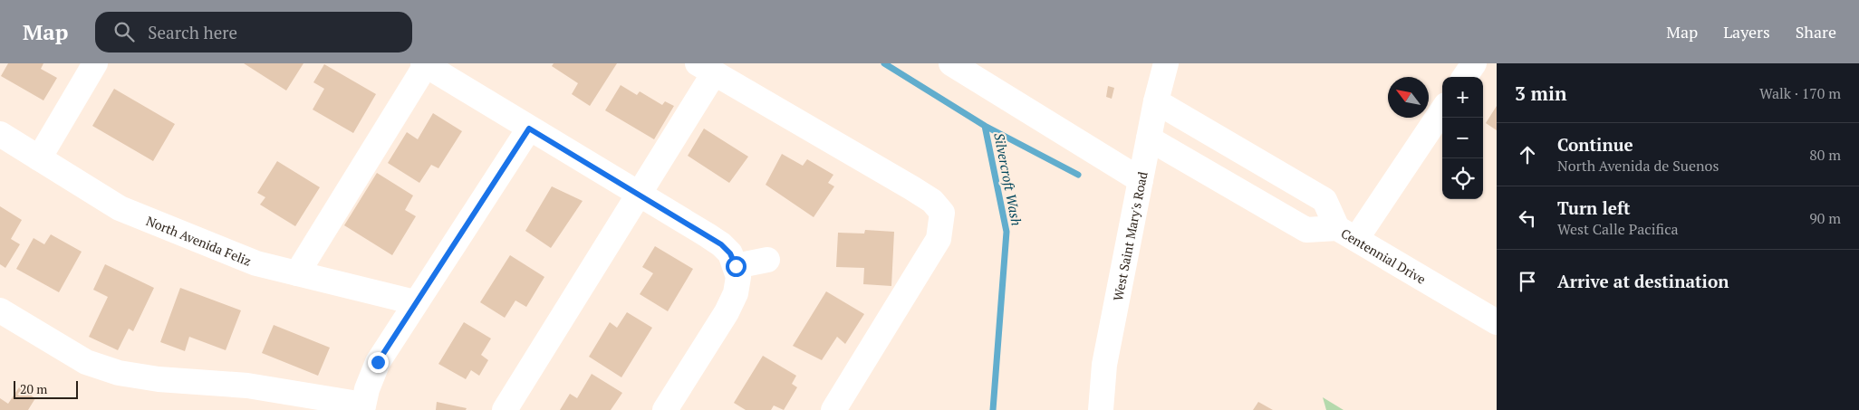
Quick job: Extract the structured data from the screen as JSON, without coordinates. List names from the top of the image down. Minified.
{"streets":{"street":["West Saint Mary's Road","North Avenida Feliz","Centennial Drive"]},"crossings":[["West Saint Mary's Road","Centennial Drive"]],"water":["Silvercroft Wash"],"scale_bar":"20 m","north":"top left","page":{"header":"Map","search":"Search here","nav":["Map","Layers","Share"],"heading":["3 min","Walk · 170 m"],"map_buttons":["+","−"],"list":[["Continue","North Avenida de Suenos","80 m"],["Turn left","West Calle Pacifica","90 m"],"Arrive at destination"],"scale":"20 m"}}
